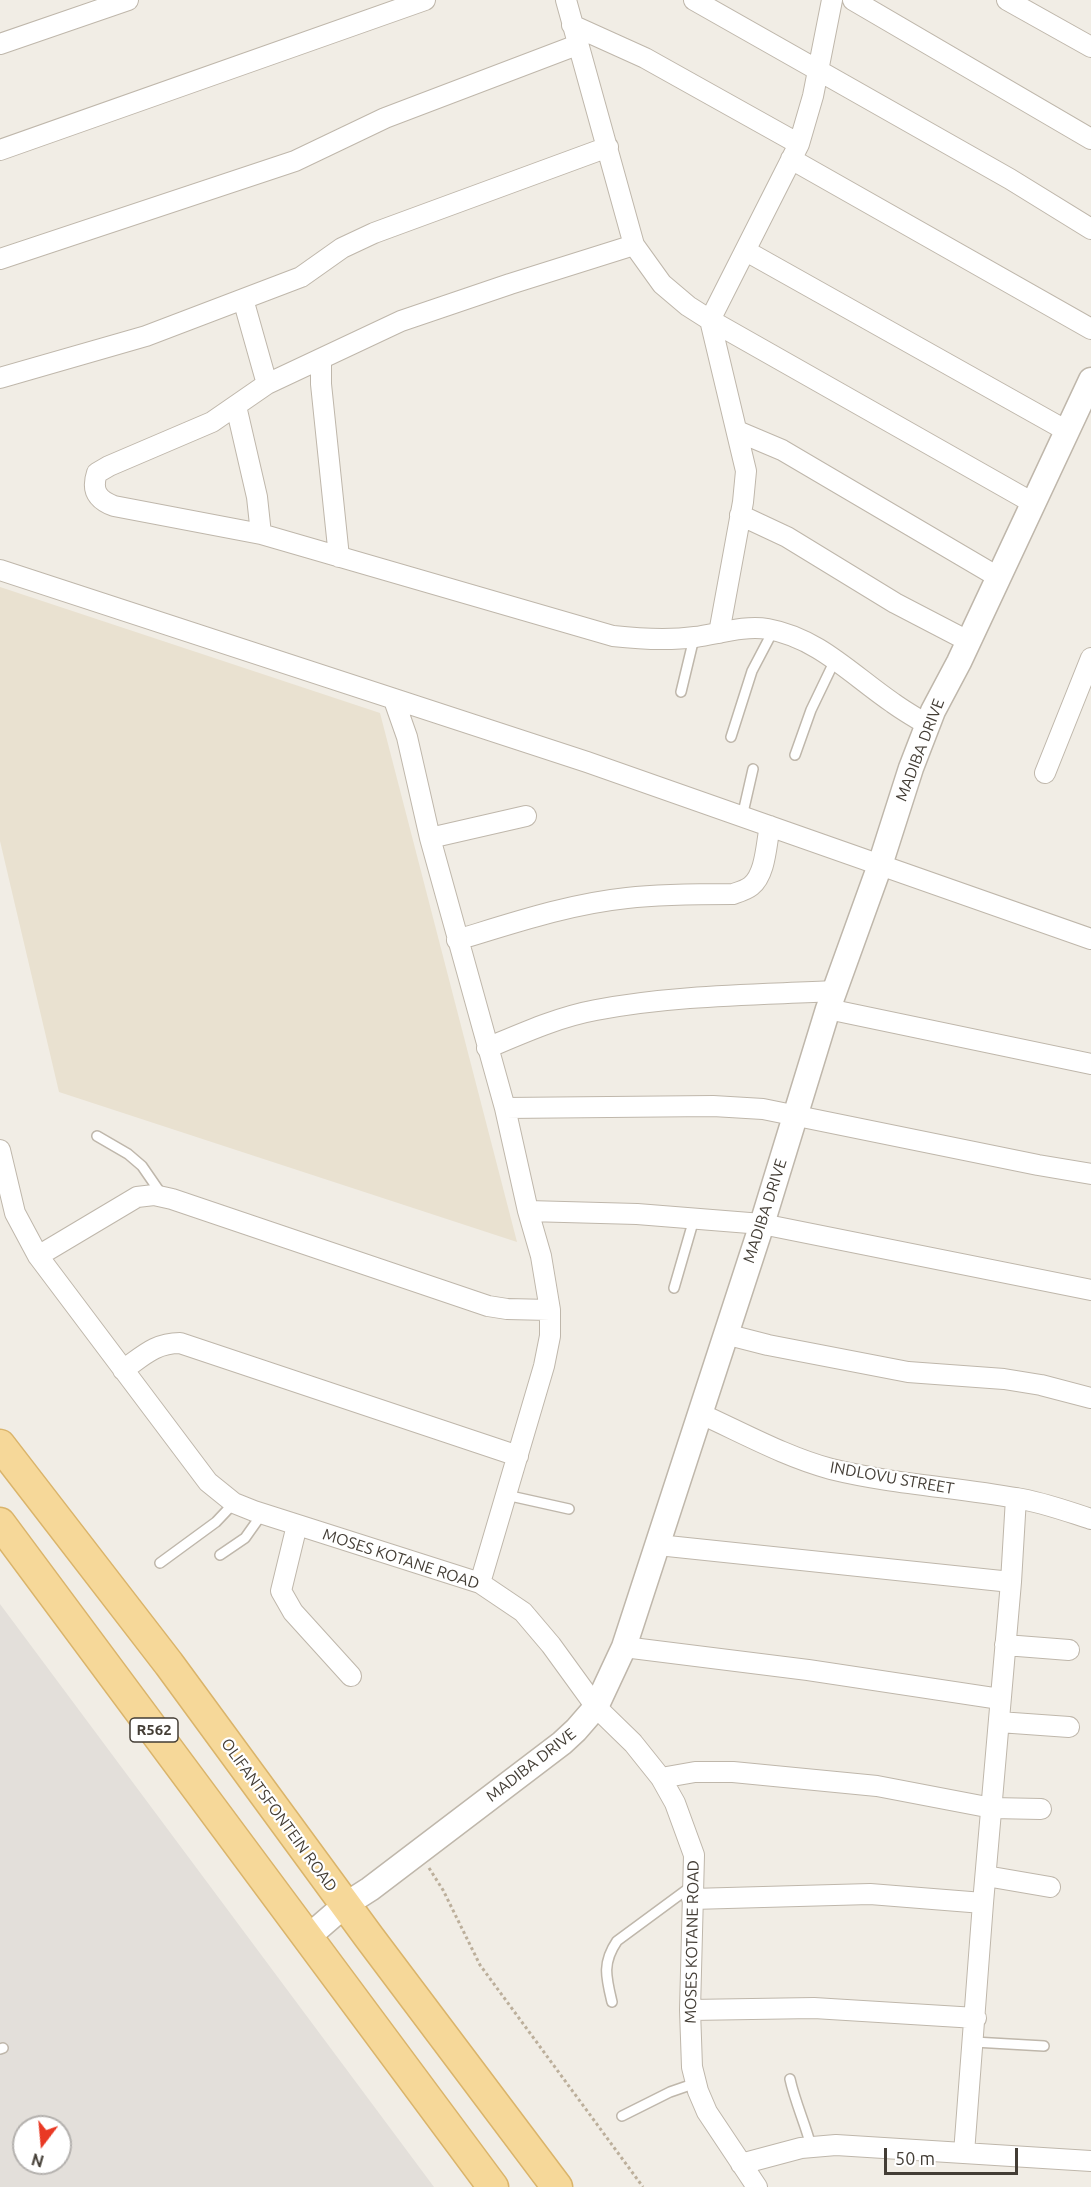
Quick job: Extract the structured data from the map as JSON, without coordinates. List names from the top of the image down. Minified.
{"streets":{"main road":["R562","OLIFANTSFONTEIN ROAD"],"street":["MADIBA DRIVE","INDLOVU STREET","MOSES KOTANE ROAD"]},"crossings":[["MADIBA DRIVE","INDLOVU STREET"],["MADIBA DRIVE","MOSES KOTANE ROAD"],["MADIBA DRIVE","R562"],["MADIBA DRIVE","OLIFANTSFONTEIN ROAD"]],"scale_bar":"50 m","north":"bottom"}
